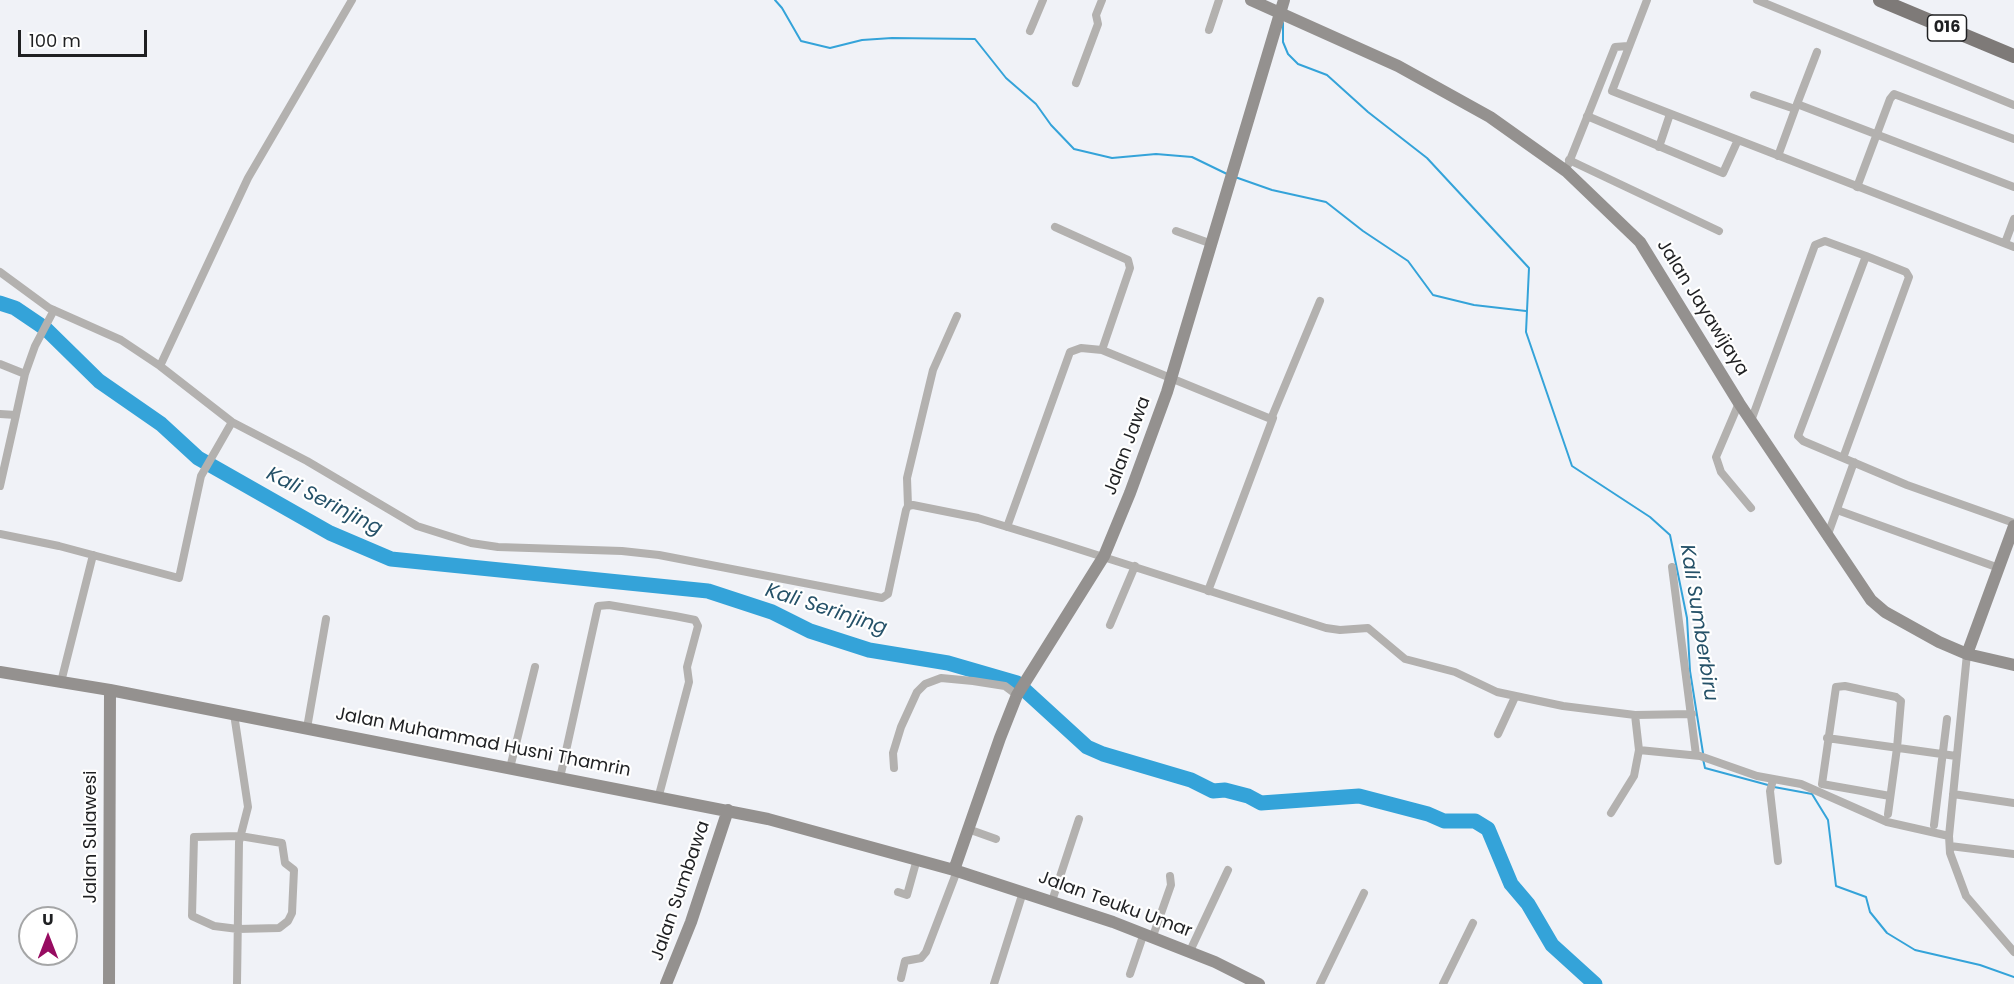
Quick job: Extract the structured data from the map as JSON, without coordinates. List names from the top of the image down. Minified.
{"streets":{"main road":["016"],"street":["Jalan Jayawijaya","Jalan Jawa","Jalan Muhammad Husni Thamrin","Jalan Sulawesi","Jalan Sumbawa","Jalan Teuku Umar"]},"crossings":[["Jalan Jayawijaya","Jalan Jawa"],["Jalan Jawa","Jalan Muhammad Husni Thamrin"],["Jalan Jawa","Jalan Teuku Umar"],["Jalan Muhammad Husni Thamrin","Jalan Sulawesi"],["Jalan Muhammad Husni Thamrin","Jalan Sumbawa"],["Jalan Muhammad Husni Thamrin","Jalan Teuku Umar"]],"water":["Kali Serinjing","Kali Sumberbiru"],"scale_bar":"100 m","north":"top"}
